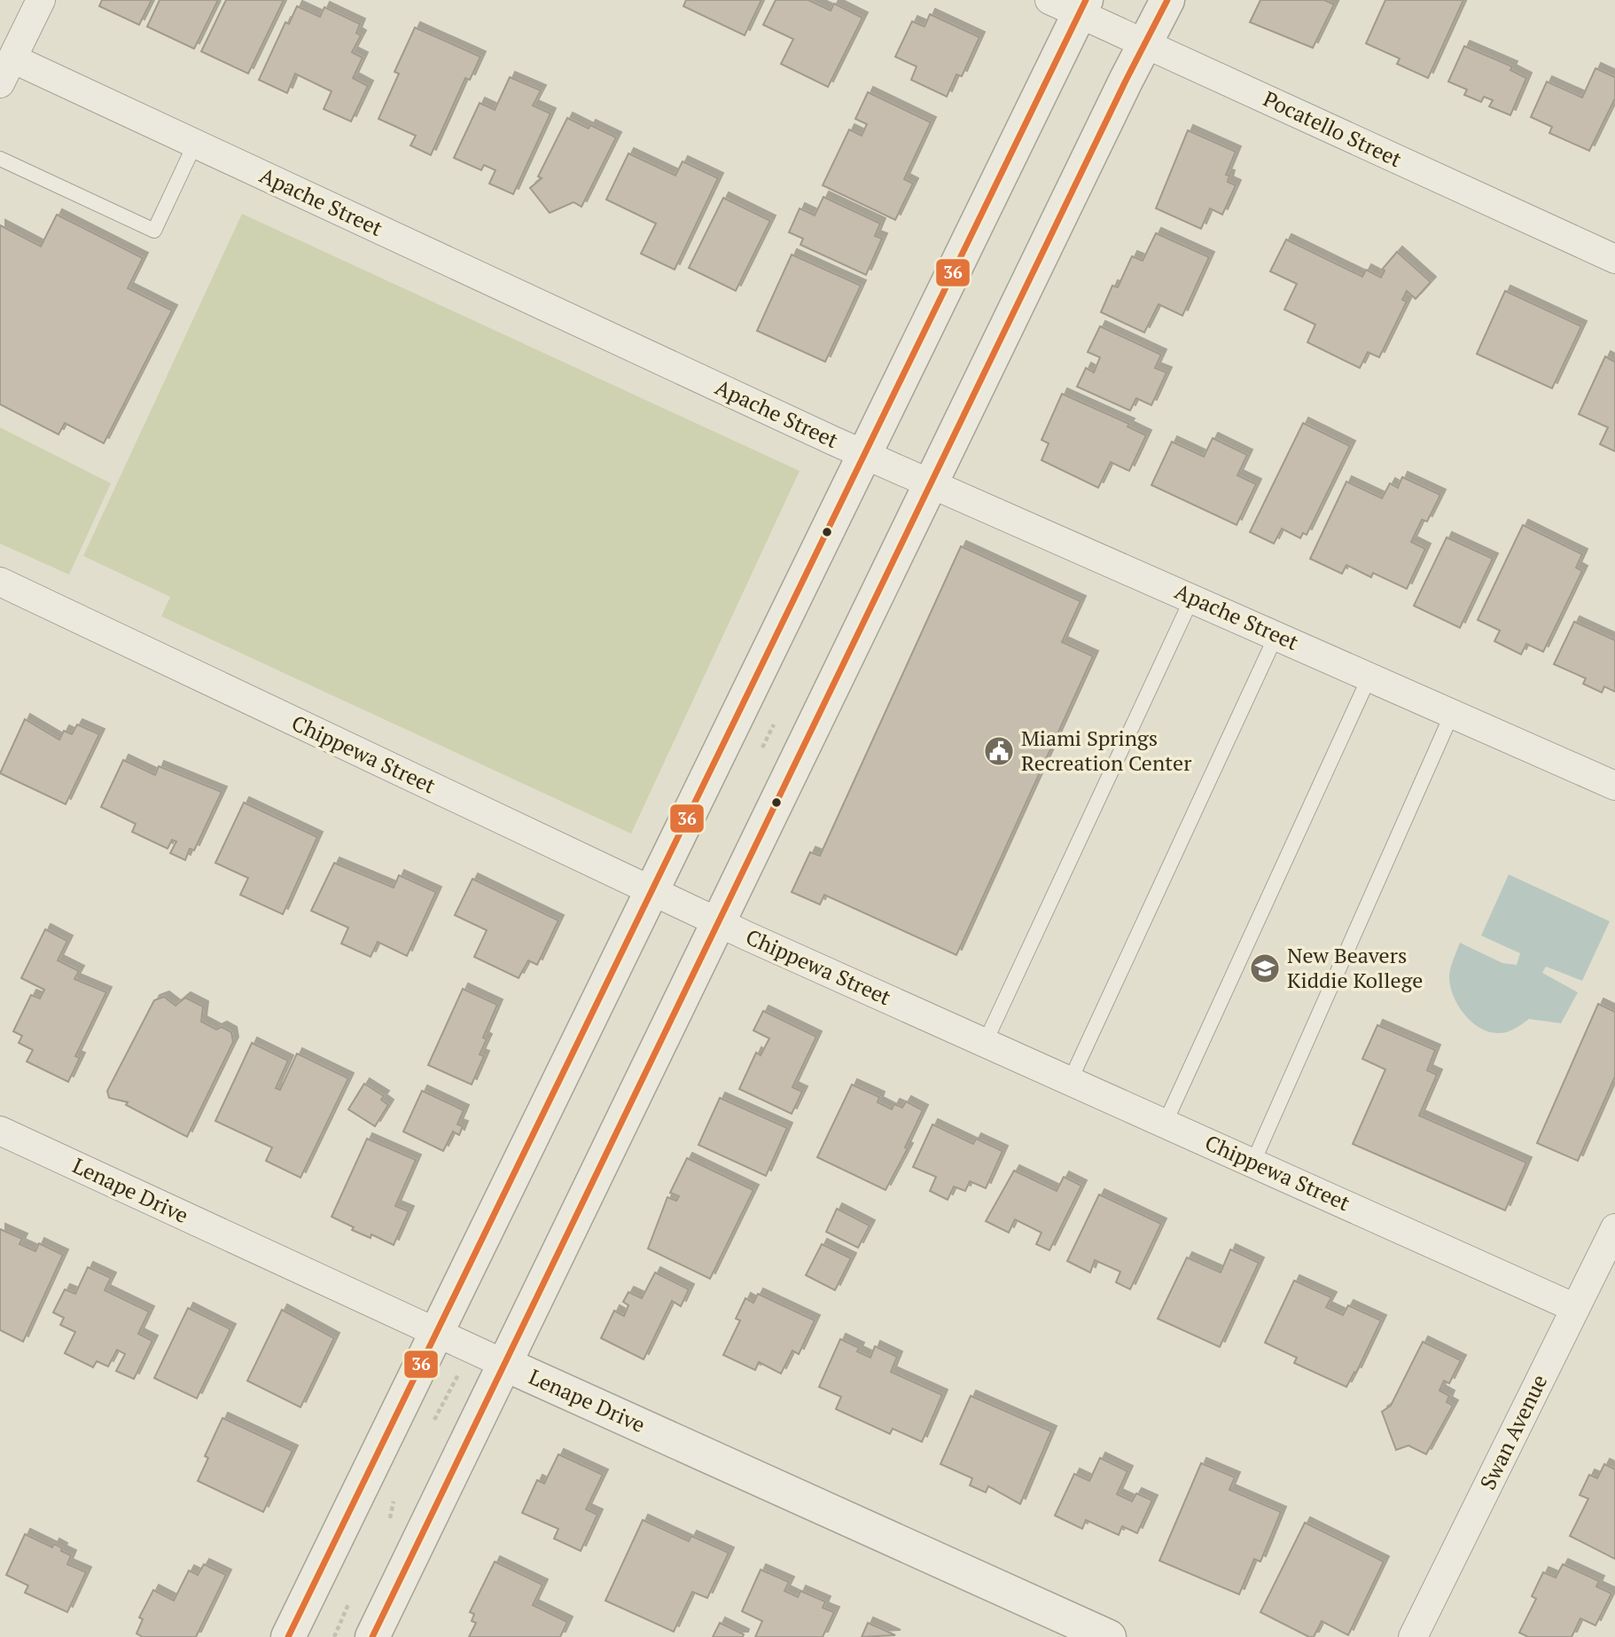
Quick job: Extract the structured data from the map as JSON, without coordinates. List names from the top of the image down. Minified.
{"streets":{"street":["Pocatello Street","Apache Street","Chippewa Street","Lenape Drive","Swan Avenue"]},"crossings":[["Chippewa Street","Swan Avenue"]],"places":{"public building":["Miami Springs Recreation Center"],"school or university":["New Beavers Kiddie Kollege"]},"lines":["transit line 36"]}
